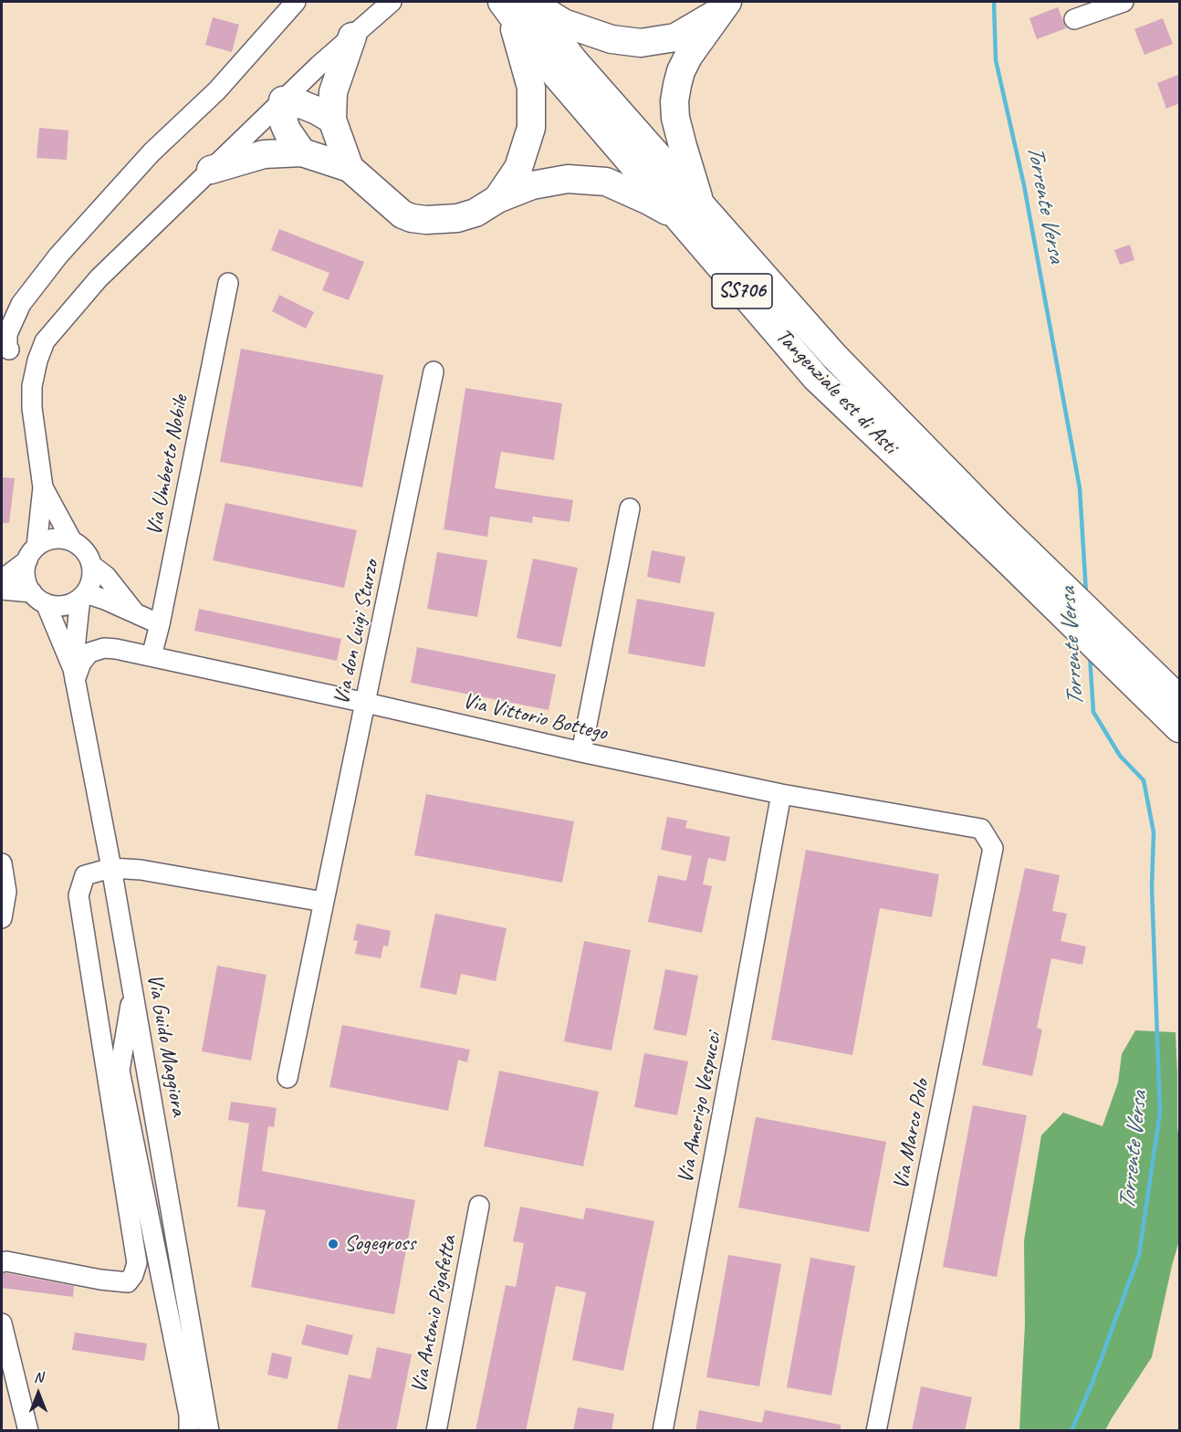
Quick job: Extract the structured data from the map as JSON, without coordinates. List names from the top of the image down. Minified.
{"streets":{"highway":["SS706","Tangenziale est di Asti"],"street":["Via Umberto Nobile","Via don Luigi Sturzo","Via Vittorio Bottego","Via Guido Maggiora","Via Amerigo Vespucci","Via Marco Polo","Via Antonio Pigafetta"]},"crossings":[["Via Umberto Nobile","Via Vittorio Bottego"],["Via don Luigi Sturzo","Via Vittorio Bottego"],["Via Vittorio Bottego","Via Guido Maggiora"],["Via Vittorio Bottego","Via Amerigo Vespucci"],["Via Vittorio Bottego","Via Marco Polo"]],"water":["Torrente Versa"],"places":["Sogegross"],"north":"top"}
